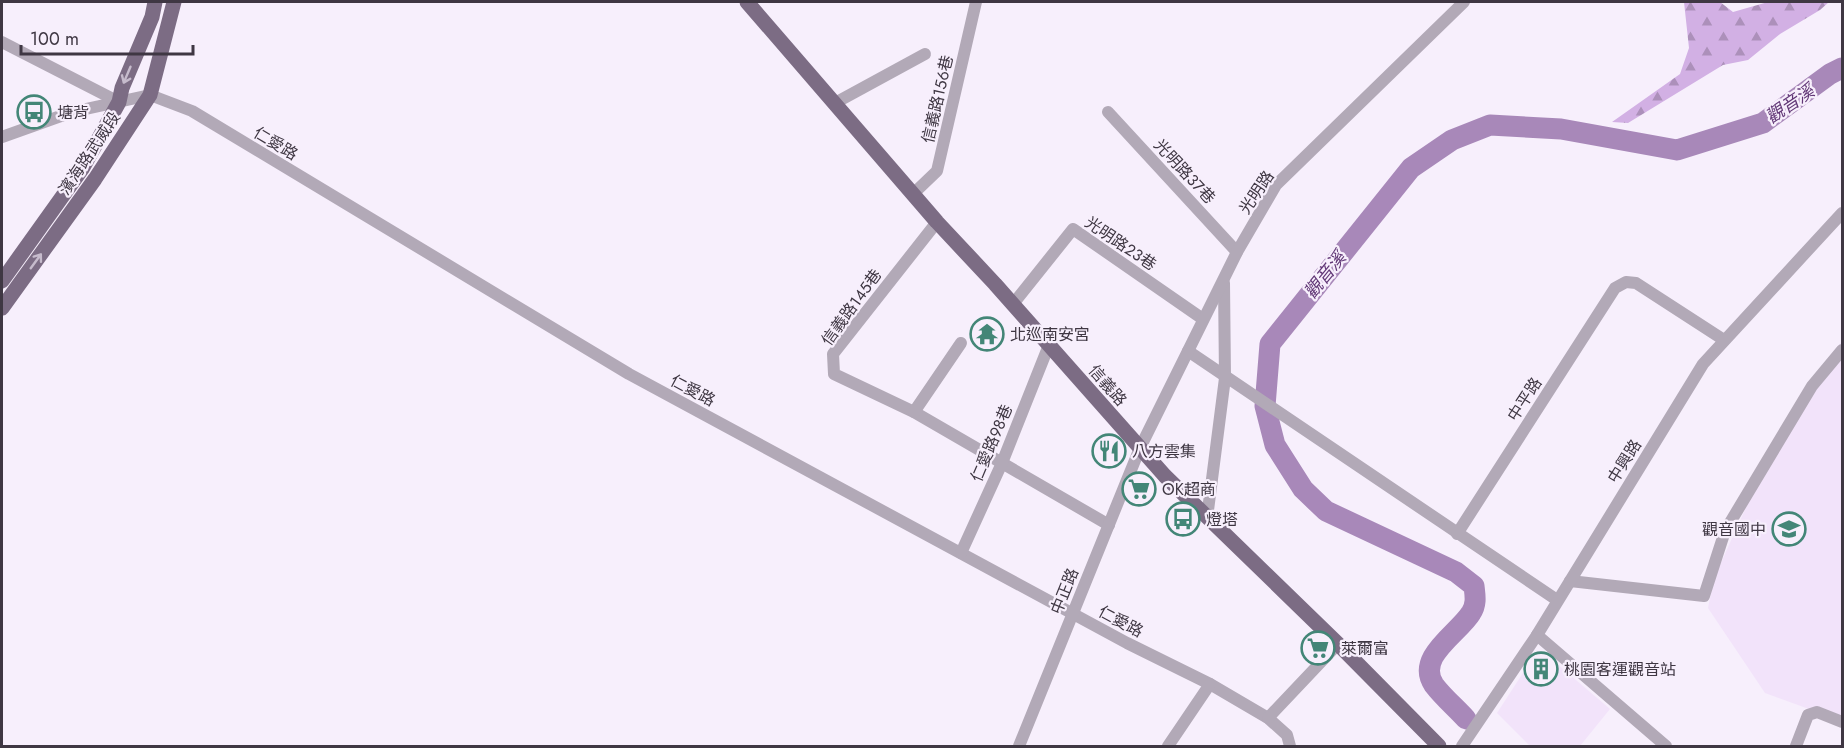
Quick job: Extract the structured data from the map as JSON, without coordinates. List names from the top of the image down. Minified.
{"streets":{"main road":["濱海路武威段","信義路"],"street":["信義路156巷","仁愛路","光明路37巷","光明路","光明路23巷","信義路145巷","中平路","仁愛路98巷","中興路","中正路"]},"crossings":[["信義路156巷","信義路"],["仁愛路","濱海路武威段"],["仁愛路","仁愛路98巷"],["仁愛路","中正路"],["光明路37巷","光明路"],["光明路","信義路"],["光明路","中正路"],["光明路23巷","信義路"],["信義路145巷","信義路"],["信義路","仁愛路98巷"],["信義路","中正路"],["中平路","中興路"]],"water":["觀音溪"],"places":{"bus stop":["塘背","燈塔"],"temple":["北巡南安宮"],"restaurant":["八方雲集"],"supermarket":["OK超商","萊爾富"],"school or university":["觀音國中"],"building":["桃園客運觀音站"]},"scale_bar":"100 m"}
